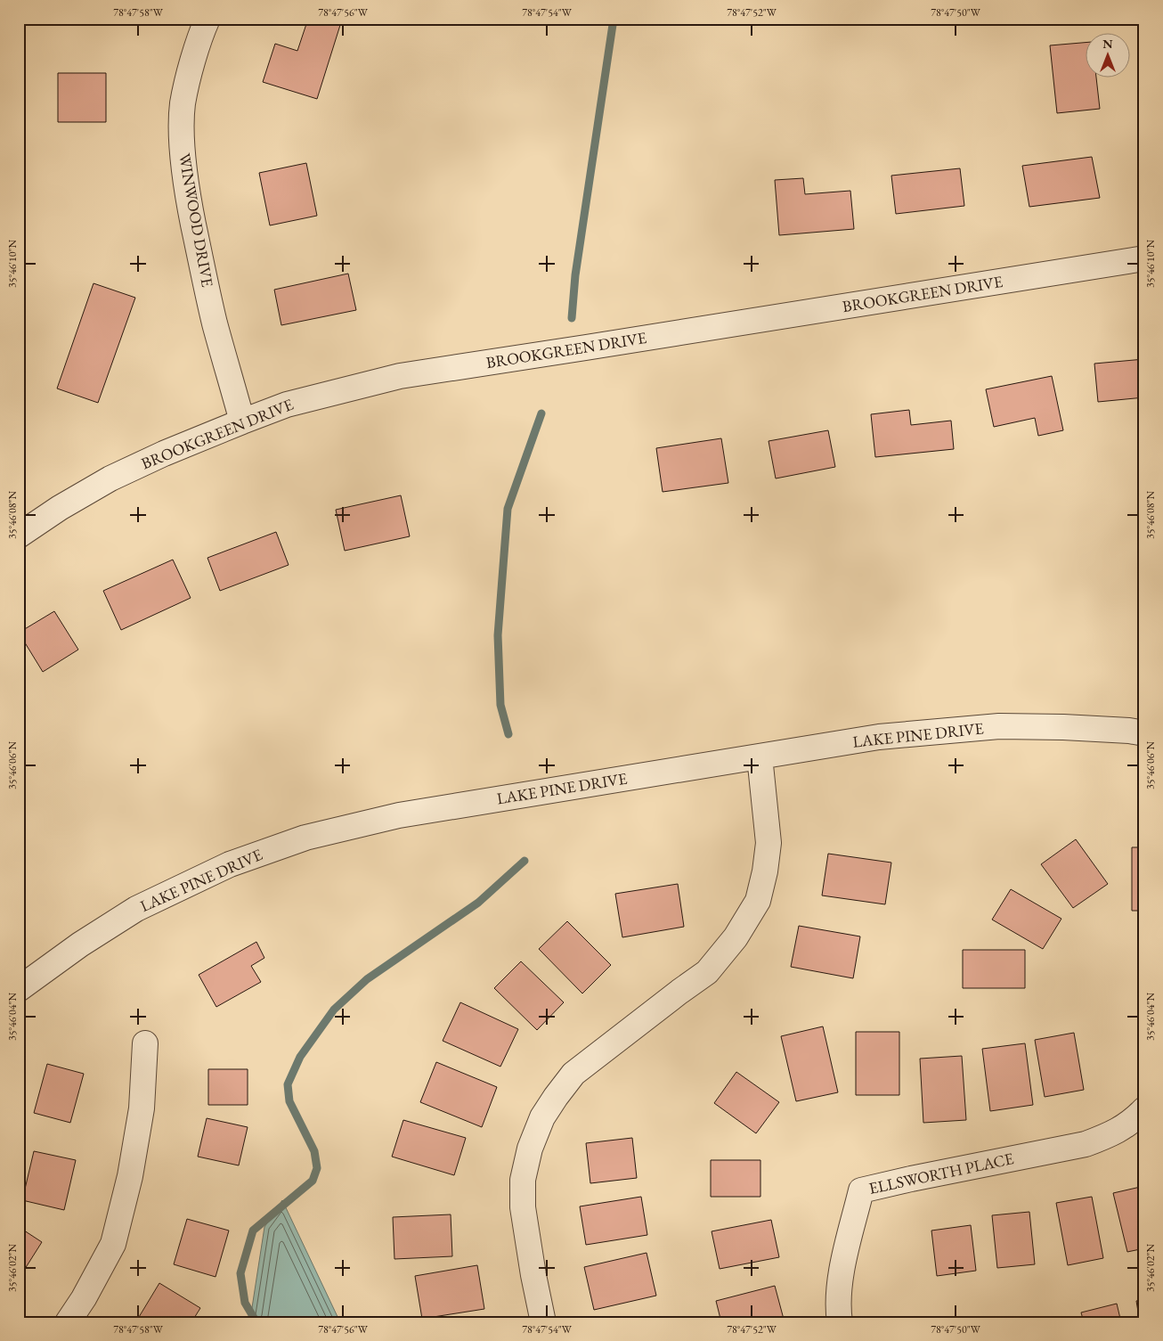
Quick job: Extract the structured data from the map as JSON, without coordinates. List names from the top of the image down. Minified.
{"streets":{"street":["WINWOOD DRIVE","BROOKGREEN DRIVE","LAKE PINE DRIVE","ELLSWORTH PLACE"]},"crossings":[["WINWOOD DRIVE","BROOKGREEN DRIVE"]],"north":"top","coordinates":["78°47'58\"W","78°47'56\"W","78°47'54\"W","78°47'52\"W","78°47'50\"W","35°46'10\"N","35°46'08\"N","35°46'06\"N","35°46'04\"N","35°46'02\"N"]}
